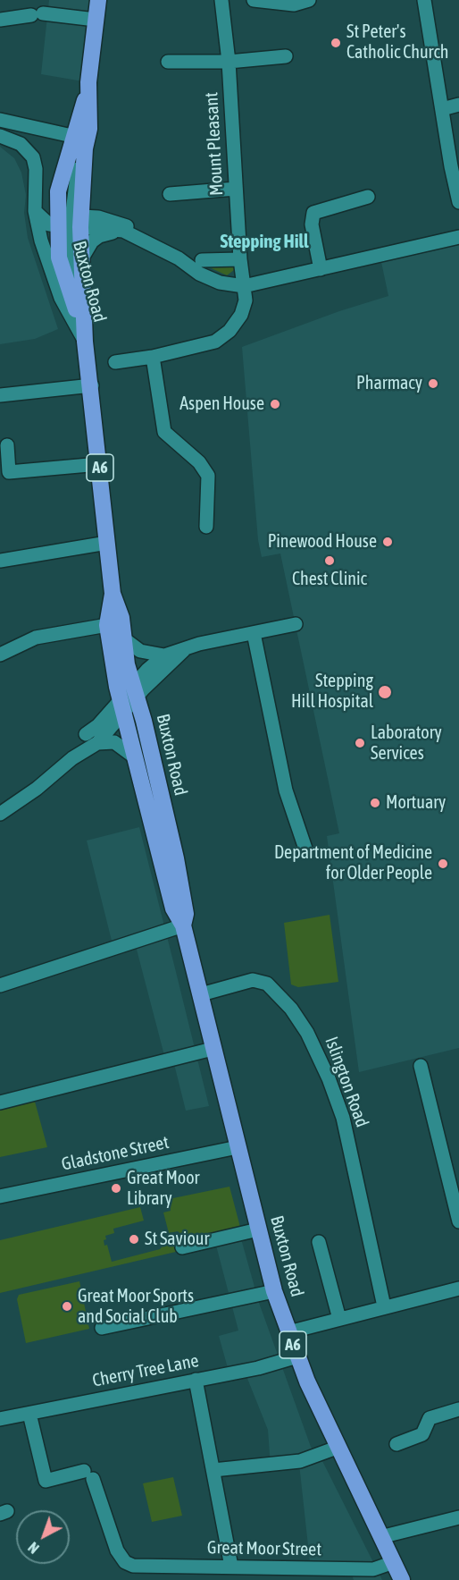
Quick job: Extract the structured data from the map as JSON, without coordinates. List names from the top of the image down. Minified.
{"streets":{"highway":["Buxton Road","A6"],"street":["Mount Pleasant","Islington Road","Gladstone Street","Cherry Tree Lane","Great Moor Street"]},"crossings":[["Buxton Road","A6"],["Buxton Road","Islington Road"],["Buxton Road","Gladstone Street"],["Buxton Road","Cherry Tree Lane"],["Buxton Road","Great Moor Street"],["Cherry Tree Lane","Great Moor Street"]],"districts":["Stepping Hill"],"places":["St Peter's Catholic Church","Pharmacy","Aspen House","Pinewood House","Chest Clinic","Stepping Hill Hospital","Laboratory Services","Mortuary","Department of Medicine for Older People","Great Moor Library","St Saviour","Great Moor Sports and Social Club"],"north":"bottom left"}
